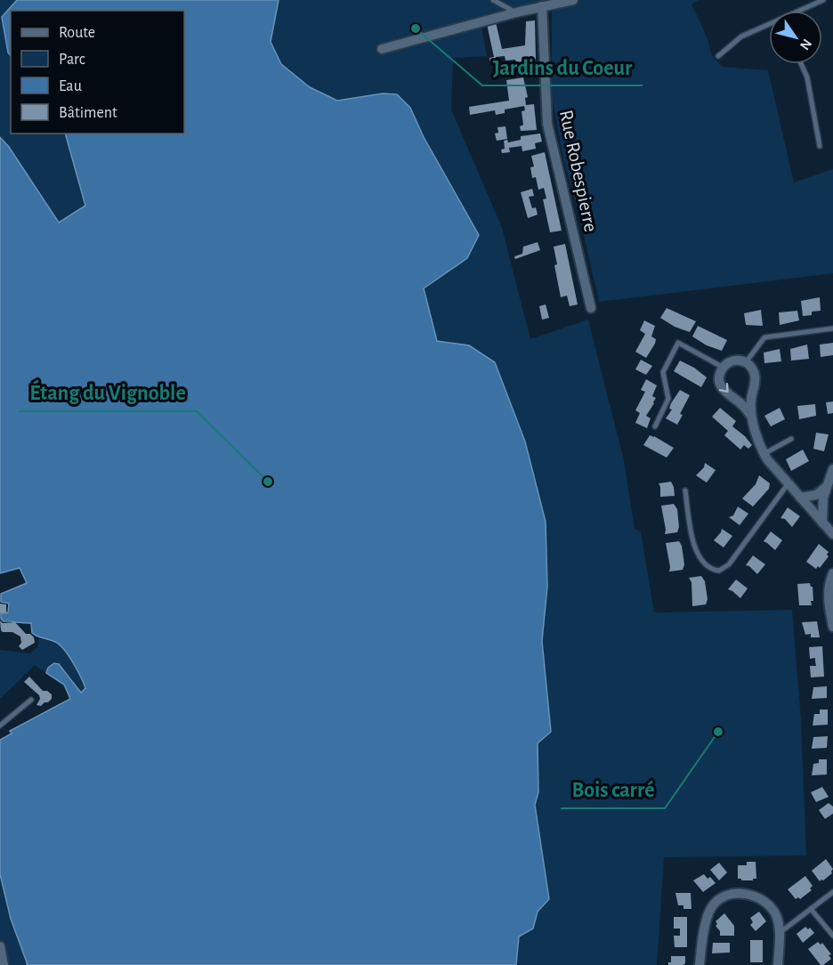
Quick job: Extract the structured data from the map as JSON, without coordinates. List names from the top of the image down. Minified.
{"streets":{"street":["Rue Robespierre"]},"places":["Jardins du Coeur","Étang du Vignoble","Bois carré"],"legend":["Route","Parc","Eau","Bâtiment"],"north":"bottom right"}
